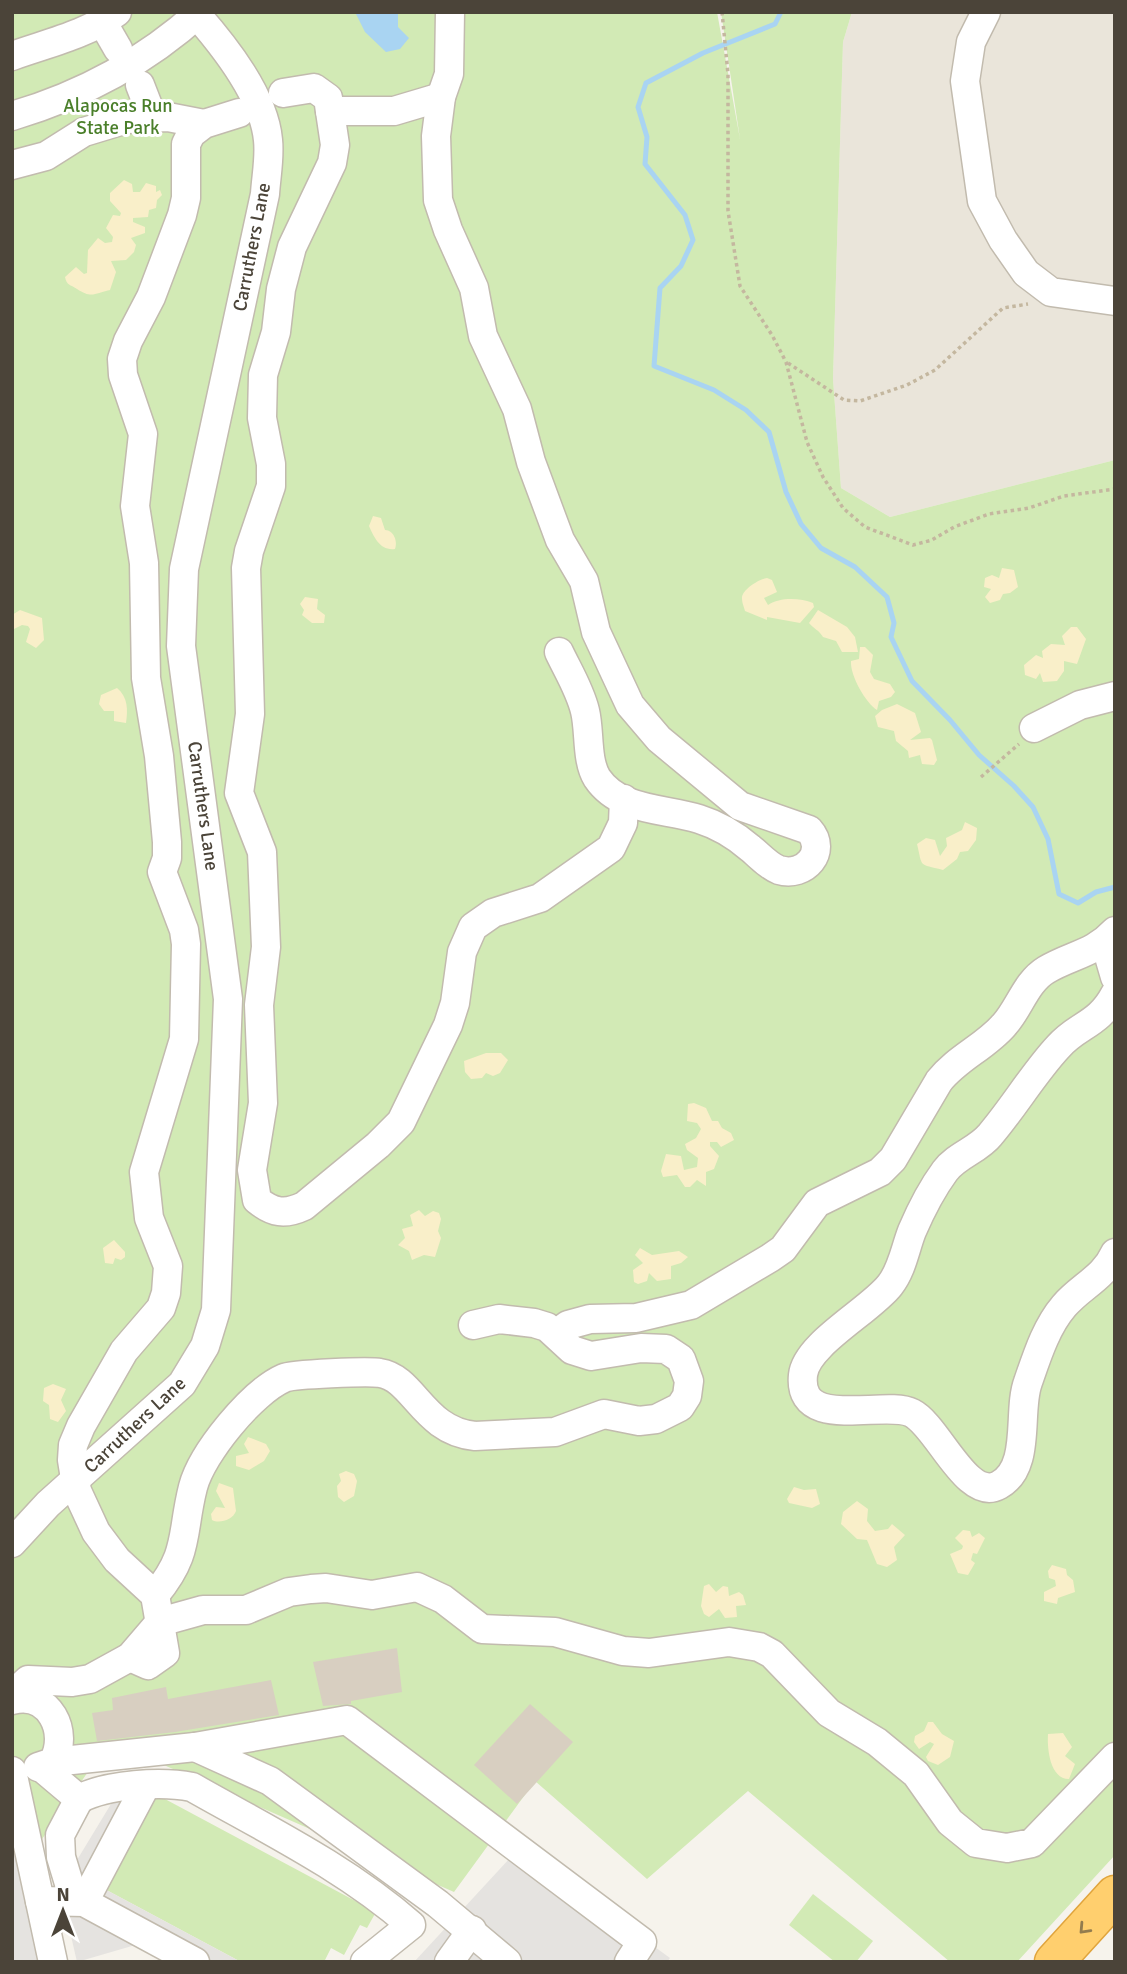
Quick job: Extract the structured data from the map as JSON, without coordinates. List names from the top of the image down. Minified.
{"streets":{"street":["Carruthers Lane"]},"parks":["Alapocas Run State Park"],"north":"top"}
